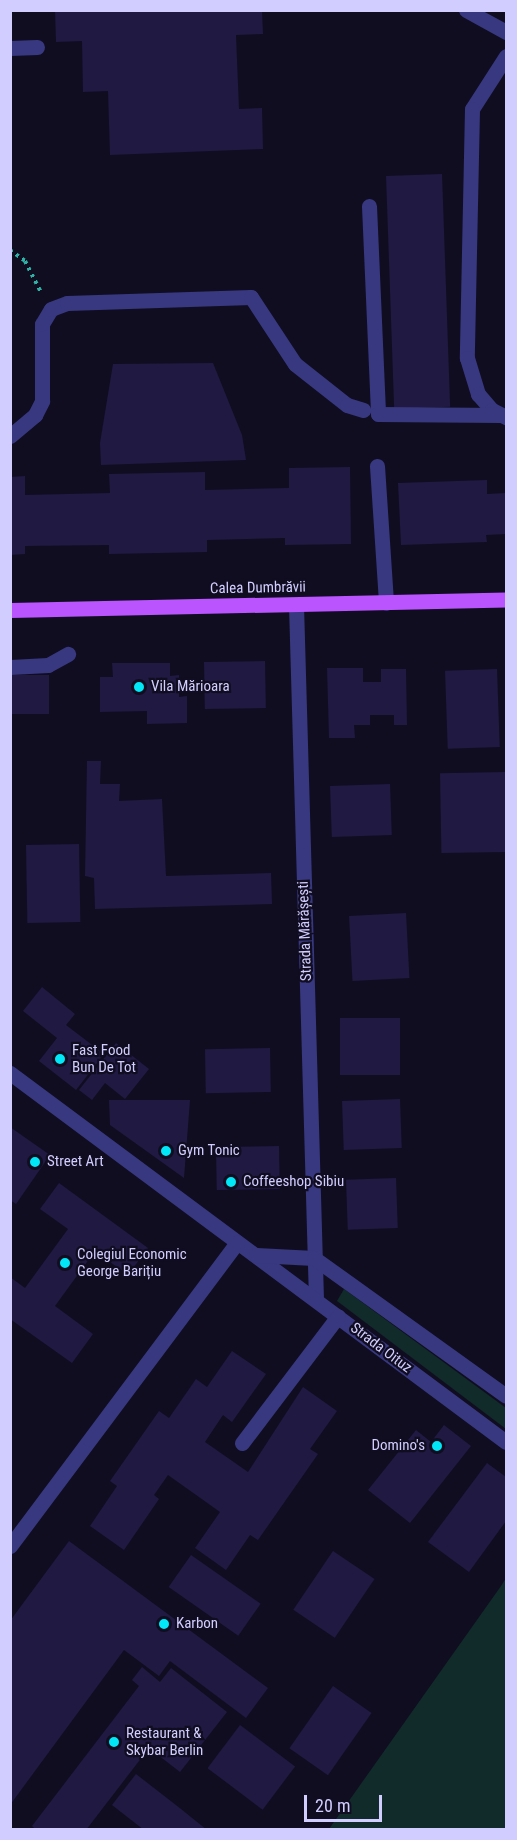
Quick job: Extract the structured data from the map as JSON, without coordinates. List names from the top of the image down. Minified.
{"streets":{"main road":["Calea Dumbrăvii"],"street":["Strada Mărășești","Strada Oituz"]},"crossings":[["Calea Dumbrăvii","Strada Mărășești"],["Strada Mărășești","Strada Oituz"]],"places":["Vila Mărioara","Fast Food Bun De Tot","Gym Tonic","Street Art","Coffeeshop Sibiu","Colegiul Economic George Barițiu","Domino's","Karbon","Restaurant & Skybar Berlin"],"scale_bar":"20 m"}
